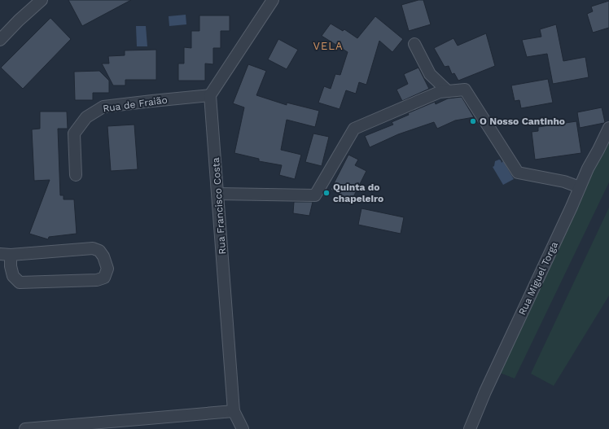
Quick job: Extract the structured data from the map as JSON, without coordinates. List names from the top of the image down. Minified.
{"streets":{"street":["Rua de Fraião","Rua Francisco Costa","Rua Miguel Torga"]},"crossings":[["Rua de Fraião","Rua Francisco Costa"]],"districts":["VELA"],"places":["O Nosso Cantinho","Quinta do chapeleiro"]}
